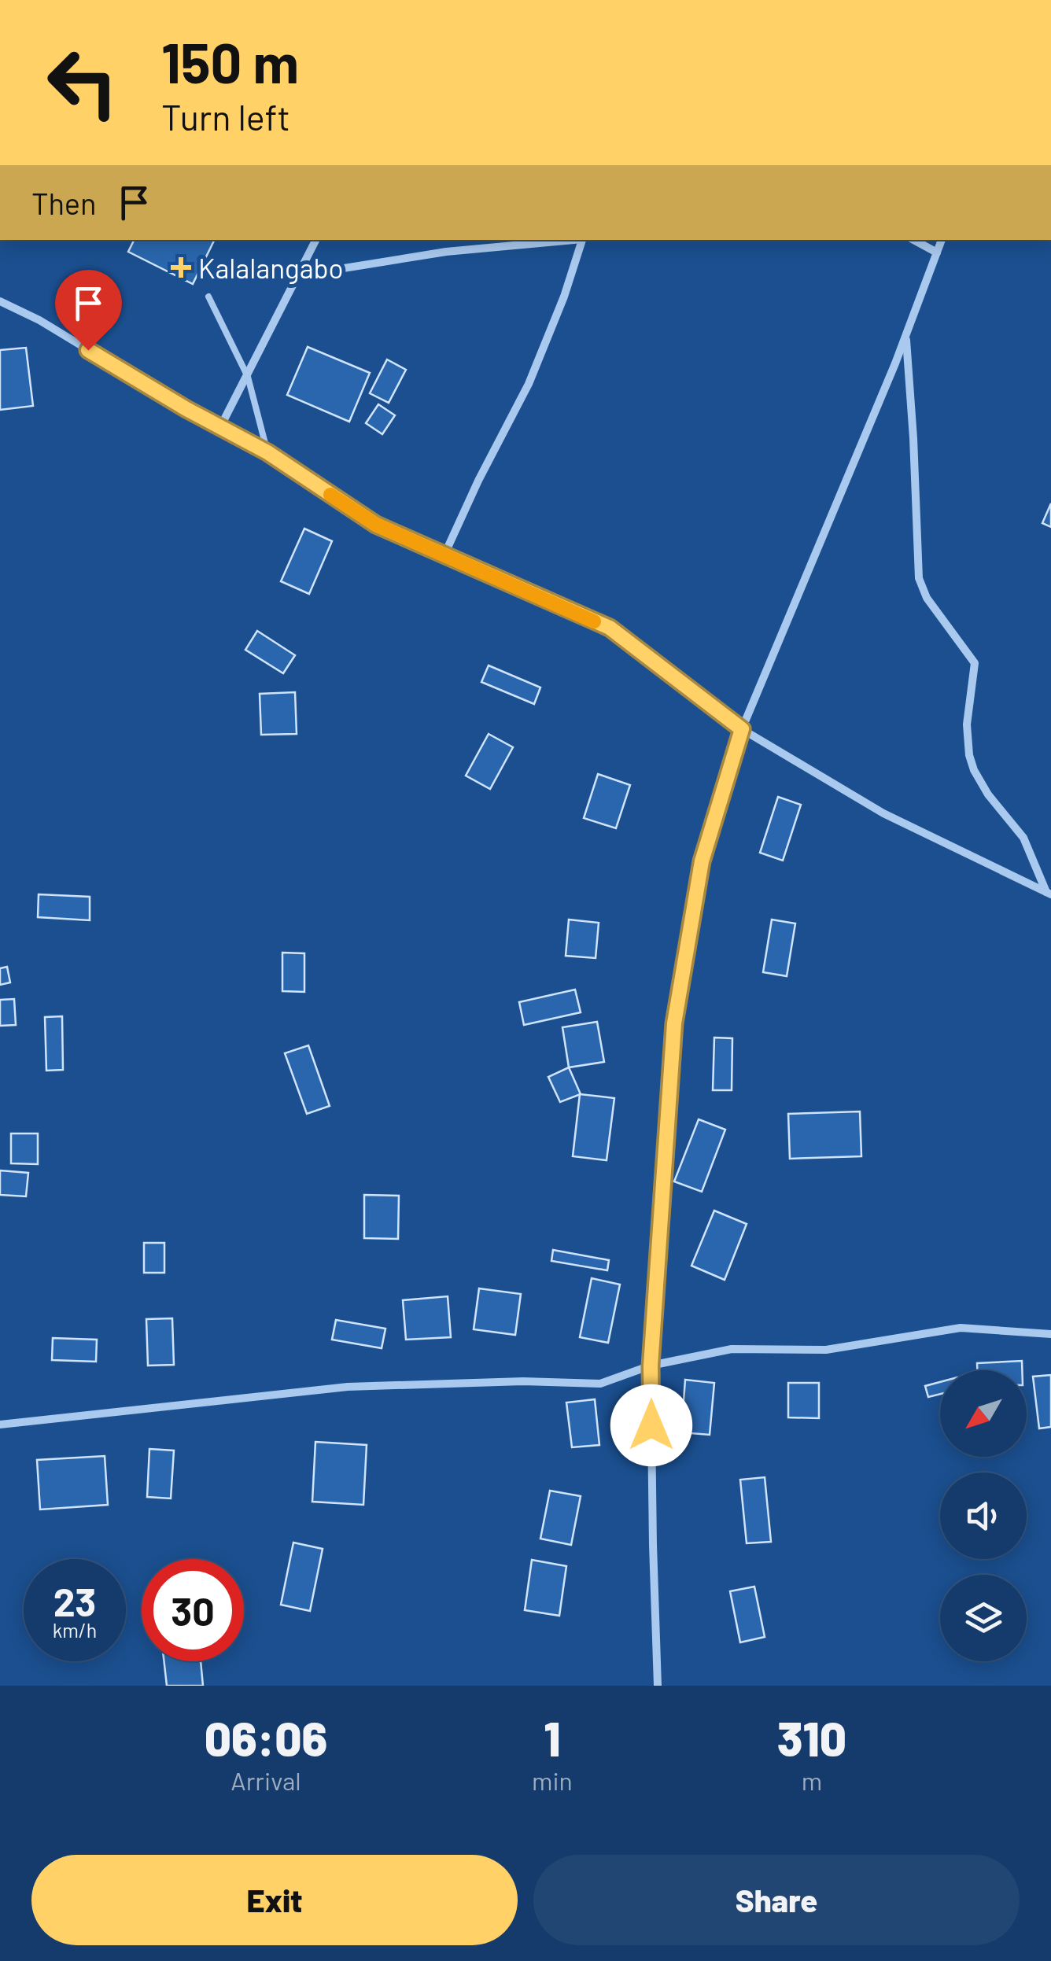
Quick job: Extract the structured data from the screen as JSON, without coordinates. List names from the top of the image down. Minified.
{"places":{"health":["Kalalangabo"]},"north":"bottom left","page":{"turn":["150 m","Turn left"],"then":"Then","speed":"23 km/h","limit":"30","eta":["06:06","Arrival","1","min","310","m"],"buttons":["Exit","Share"]}}
